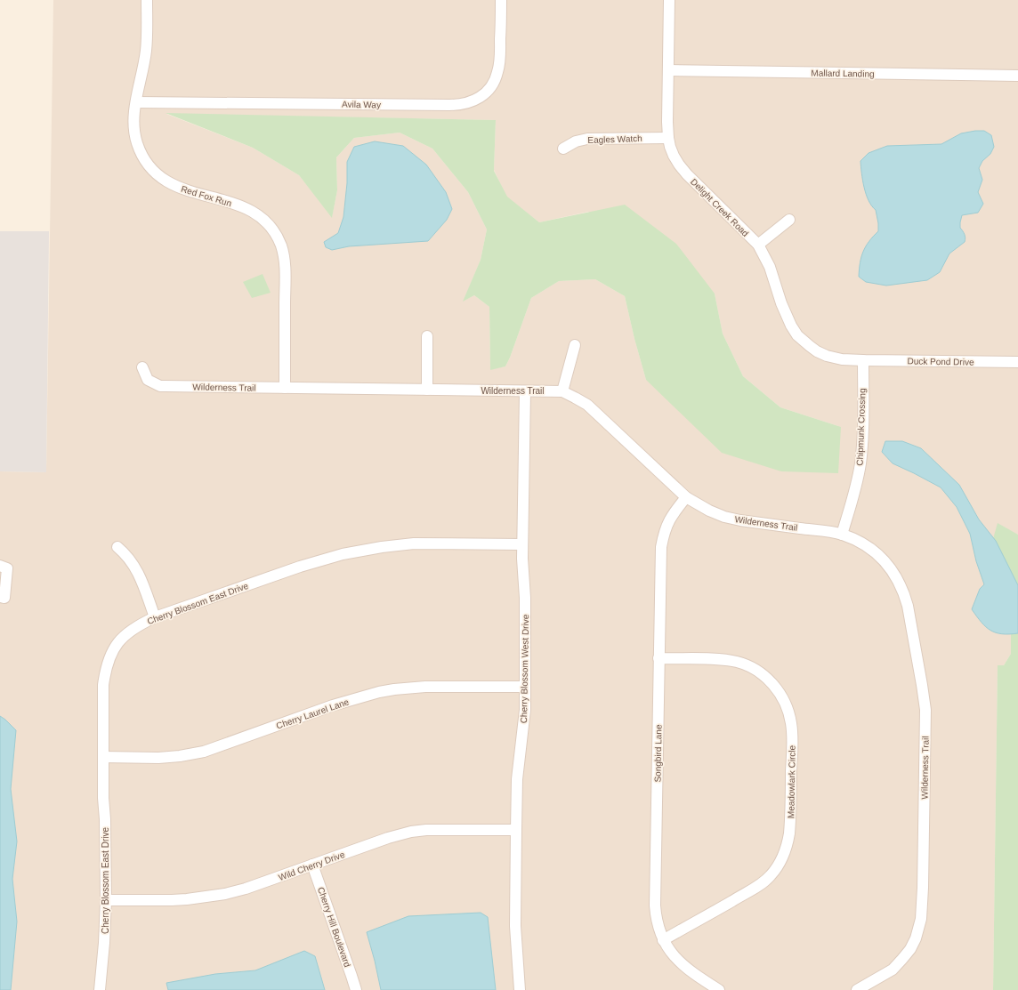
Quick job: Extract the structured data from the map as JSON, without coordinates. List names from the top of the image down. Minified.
{"streets":{"street":["Mallard Landing","Avila Way","Eagles Watch","Red Fox Run","Delight Creek Road","Duck Pond Drive","Wilderness Trail","Chipmunk Crossing","Cherry Blossom East Drive","Cherry Blossom West Drive","Cherry Laurel Lane","Songbird Lane","Meadowlark Circle","Wild Cherry Drive","Cherry Hill Boulevard"]},"crossings":[["Mallard Landing","Delight Creek Road"],["Avila Way","Red Fox Run"],["Eagles Watch","Delight Creek Road"],["Red Fox Run","Wilderness Trail"],["Delight Creek Road","Duck Pond Drive"],["Delight Creek Road","Chipmunk Crossing"],["Duck Pond Drive","Chipmunk Crossing"],["Wilderness Trail","Chipmunk Crossing"],["Wilderness Trail","Cherry Blossom West Drive"],["Wilderness Trail","Songbird Lane"],["Cherry Blossom East Drive","Cherry Blossom West Drive"],["Cherry Blossom East Drive","Cherry Laurel Lane"],["Cherry Blossom East Drive","Wild Cherry Drive"],["Cherry Blossom West Drive","Cherry Laurel Lane"],["Cherry Blossom West Drive","Wild Cherry Drive"],["Songbird Lane","Meadowlark Circle"],["Wild Cherry Drive","Cherry Hill Boulevard"]]}
